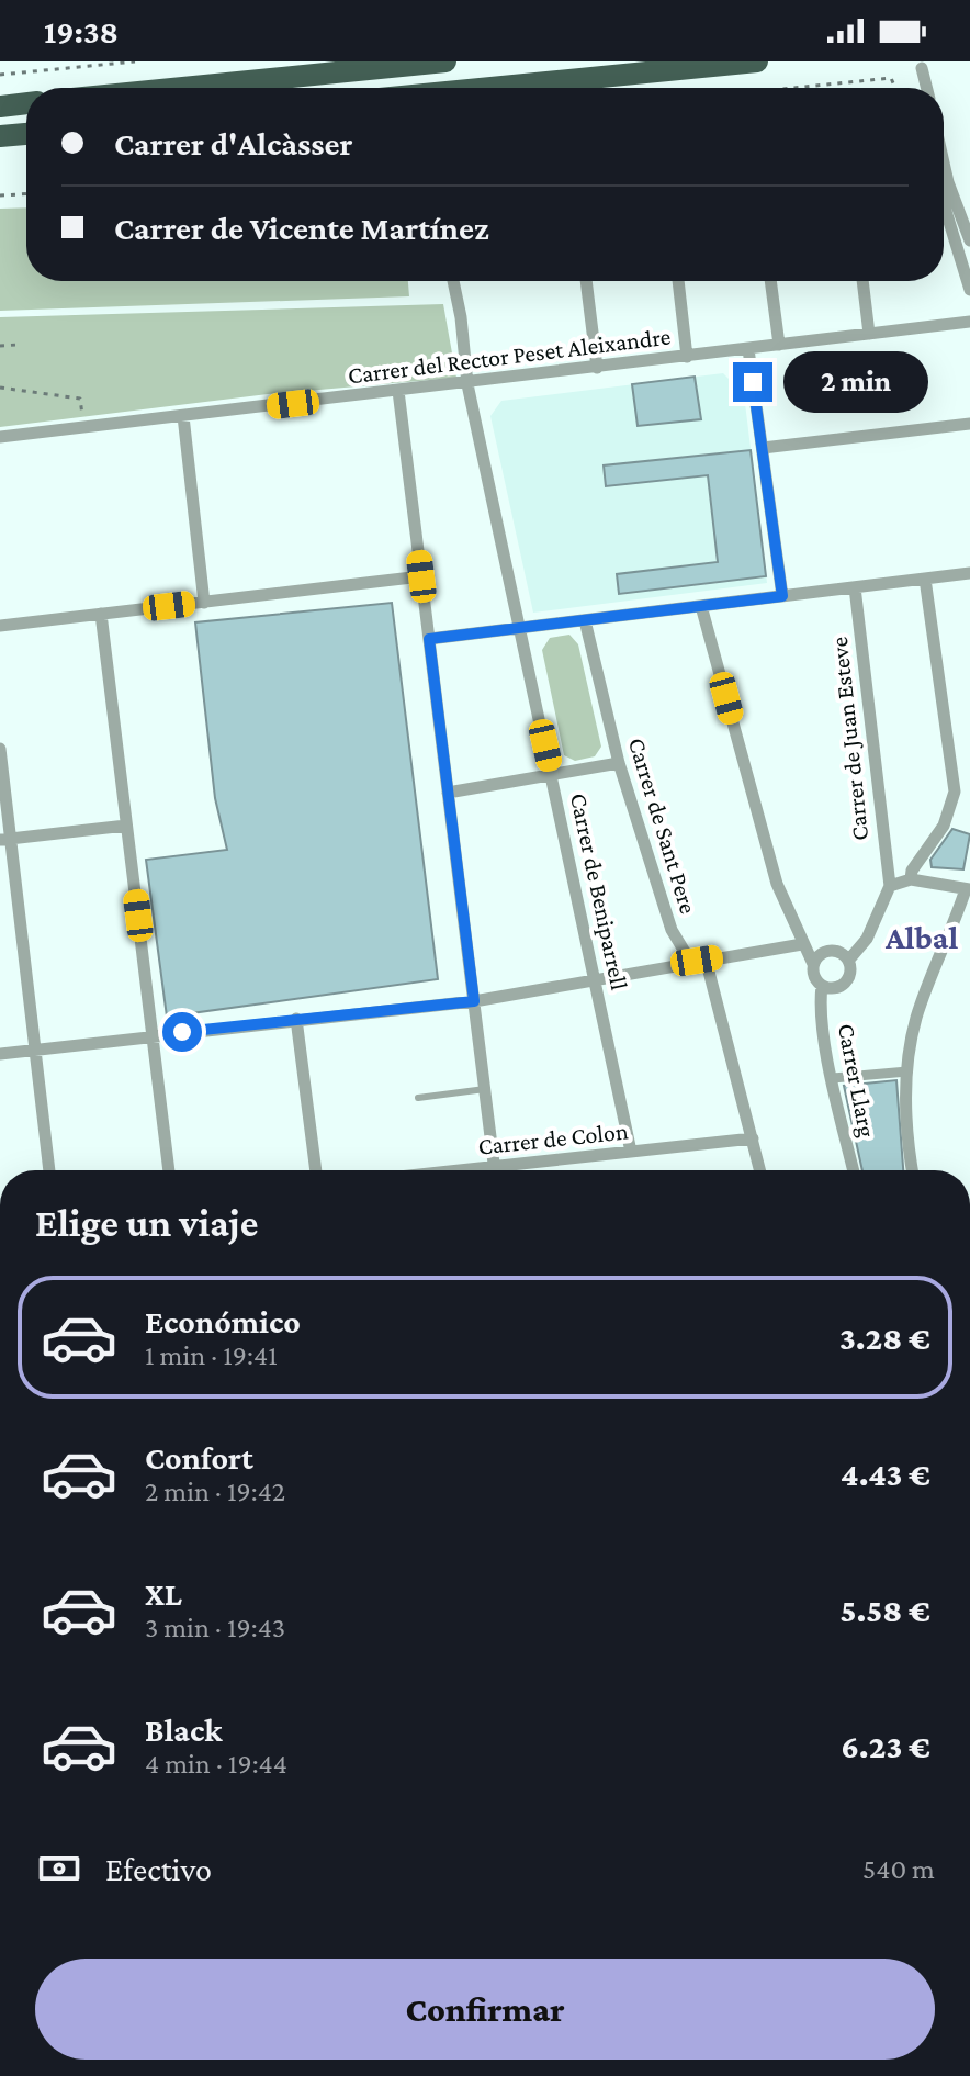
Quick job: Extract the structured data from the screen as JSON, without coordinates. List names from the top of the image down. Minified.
{"streets":{"street":["Carrer del Rector Peset Aleixandre","Carrer de Juan Esteve","Carrer de Sant Pere","Carrer de Beniparrell","Carrer Llarg","Carrer de Colon"]},"crossings":[["Carrer del Rector Peset Aleixandre","Carrer de Beniparrell"],["Carrer de Sant Pere","Carrer de Colon"],["Carrer de Beniparrell","Carrer de Colon"]],"districts":["Albal"],"page":{"status":"19:38","banner":["Carrer d'Alcàsser","Carrer de Vicente Martínez"],"bubble":"2 min","heading":"Elige un viaje","list":[{"name":"Económico","note":"1 min · 19:41","value":"3.28 €"},{"name":"Confort","note":"2 min · 19:42","value":"4.43 €"},{"name":"XL","note":"3 min · 19:43","value":"5.58 €"},{"name":"Black","note":"4 min · 19:44","value":"6.23 €"}],"pay":["Efectivo","540 m"],"buttons":"Confirmar"}}
